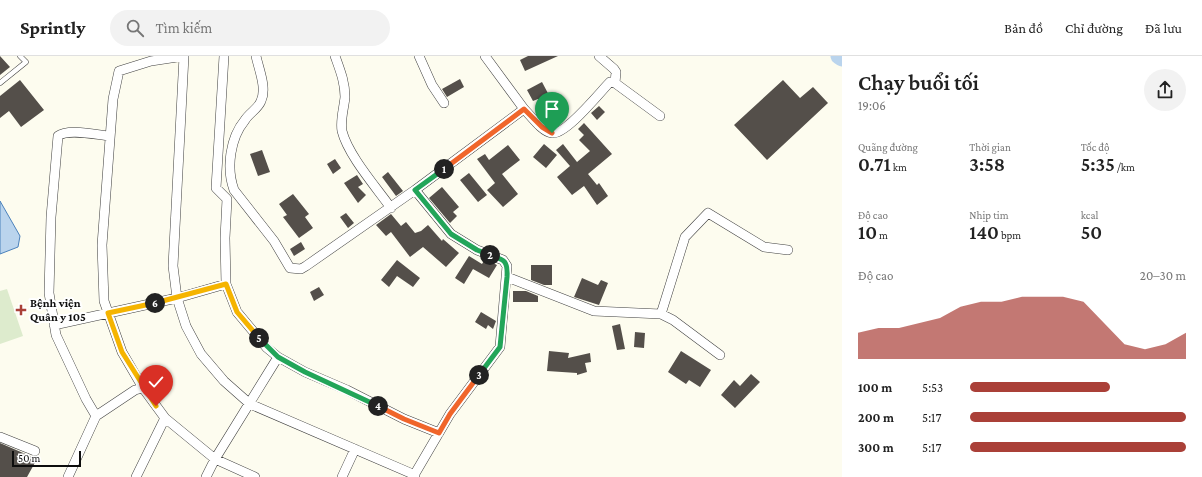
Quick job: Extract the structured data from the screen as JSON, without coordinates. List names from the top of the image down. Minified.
{"places":{"health":["Bệnh viện Quân y 105"]},"scale_bar":"50 m","page":{"header":"Sprintly","search":"Tìm kiếm","nav":["Bản đồ","Chỉ đường","Đã lưu"],"heading":["Chạy buổi tối","19:06"],"stats":[["Quãng đường","0.71 km"],["Thời gian","3:58"],["Tốc độ","5:35 /km"],["Độ cao","10 m"],["Nhịp tim","140 bpm"],["kcal","50"]],"pins":["1","2","6","5","3","4"],"chart":["Độ cao","20–30 m"],"list":[{"name":"100 m","note":"5:53"},{"name":"200 m","note":"5:17"},{"name":"300 m","note":"5:17"}],"scale":"50 m"}}
